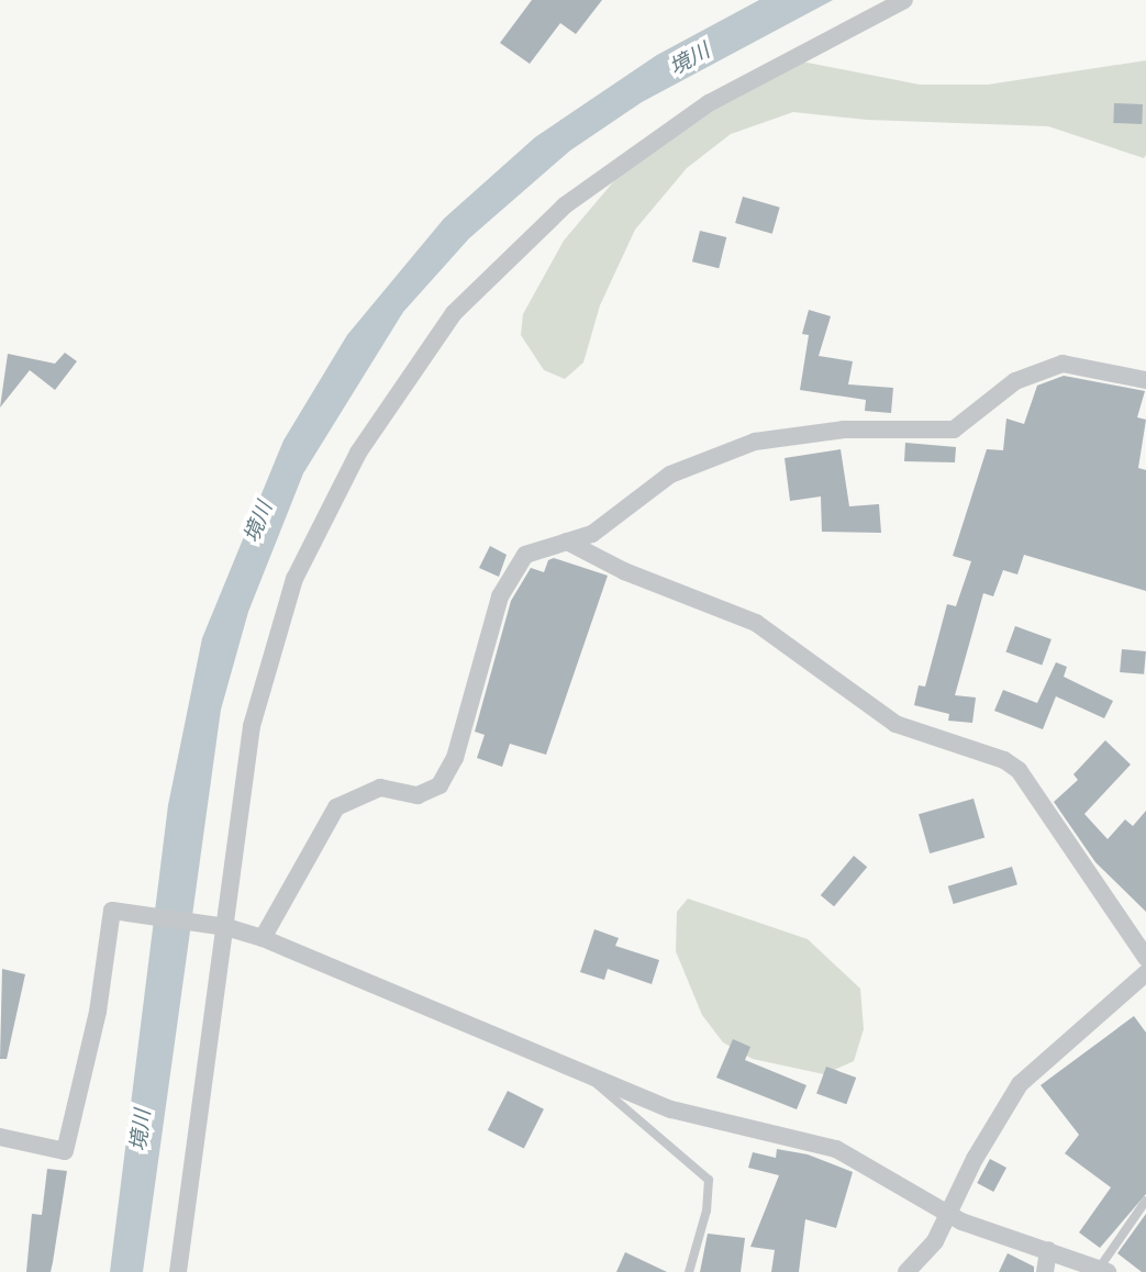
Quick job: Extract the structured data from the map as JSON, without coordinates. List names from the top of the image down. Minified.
{"water":["境川"]}
